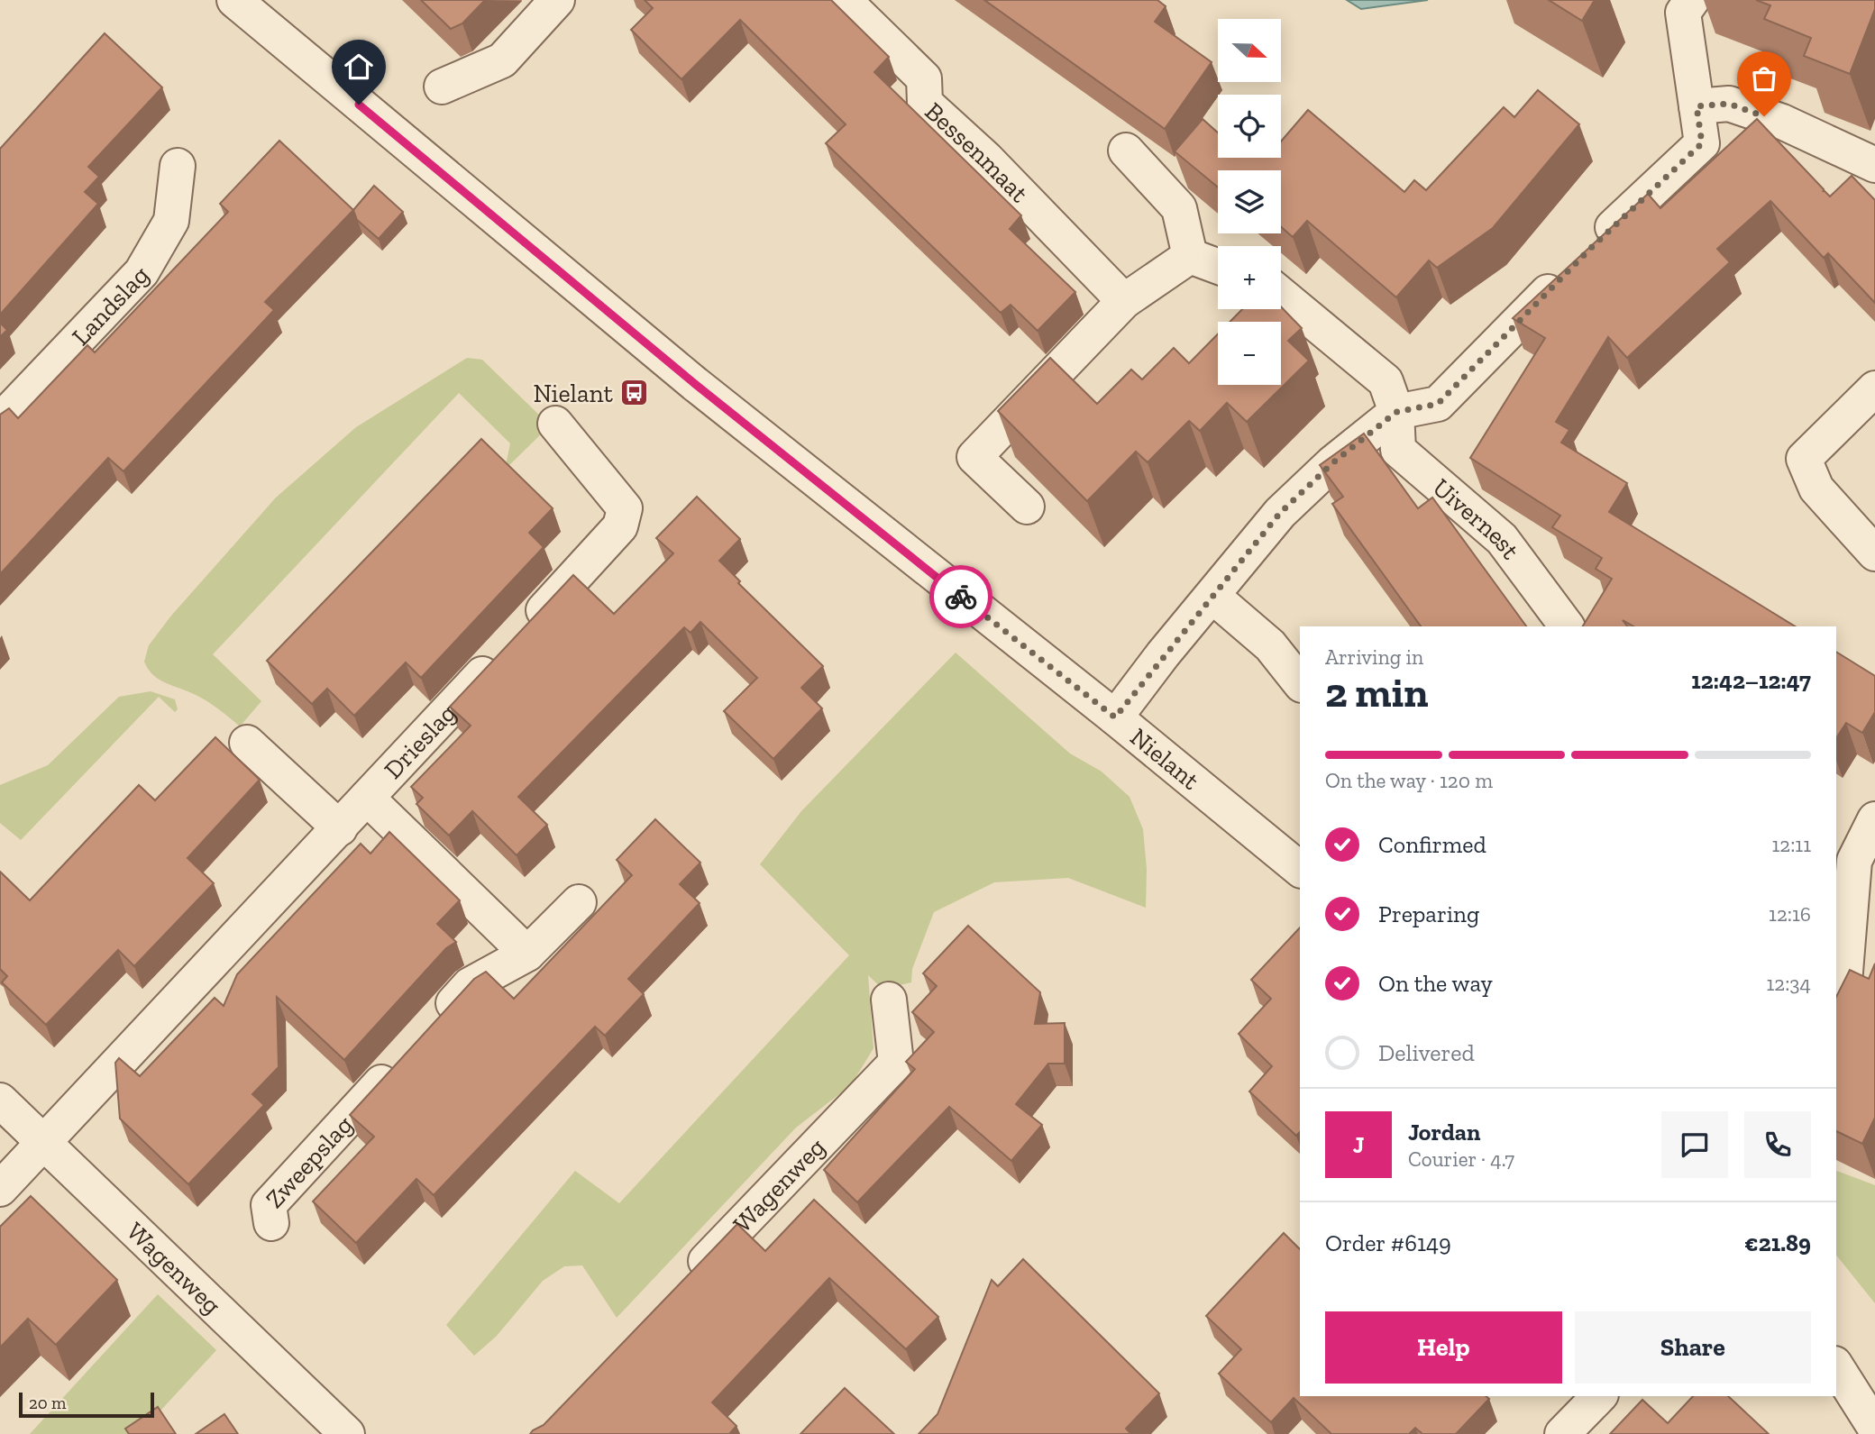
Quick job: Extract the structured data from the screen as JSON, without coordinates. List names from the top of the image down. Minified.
{"streets":{"street":["Bessenmaat","Landslag","Uivernest","Drieslag","Nielant","Zweepslag","Wagenweg"]},"crossings":[["Drieslag","Wagenweg"]],"places":{"bus stop":["Nielant"]},"scale_bar":"20 m","north":"right","page":{"map_buttons":["+","−"],"heading":["2 min","Arriving in","12:42–12:47"],"panel":["Jordan","Courier · 4.7","Order #6149","€21.89"],"bar":"On the way · 120 m","list":[["Confirmed","12:11"],["Preparing","12:16"],["On the way","12:34"],"Delivered"],"round":"J","buttons":["Help","Share"],"scale":"20 m"}}
